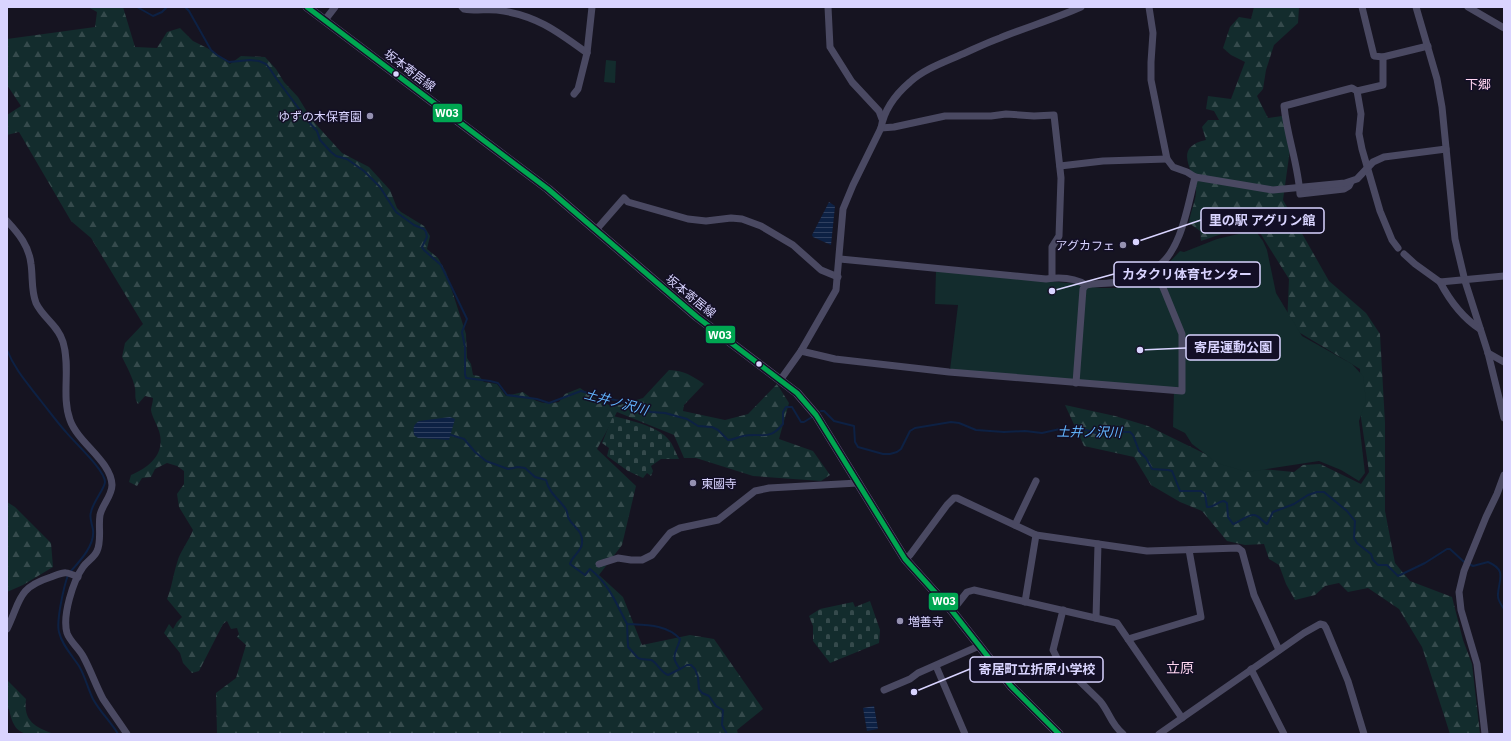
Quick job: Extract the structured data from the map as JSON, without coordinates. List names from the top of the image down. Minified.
{"streets":{"main road":["坂本寄居線"]},"districts":["下郷","立原"],"water":["土井ノ沢川"],"places":["ゆずの木保育園","里の駅 アグリン館","アグカフェ","カタクリ体育センター","寄居運動公園","東國寺","増善寺","寄居町立折原小学校"],"lines":["transit line W03"]}
